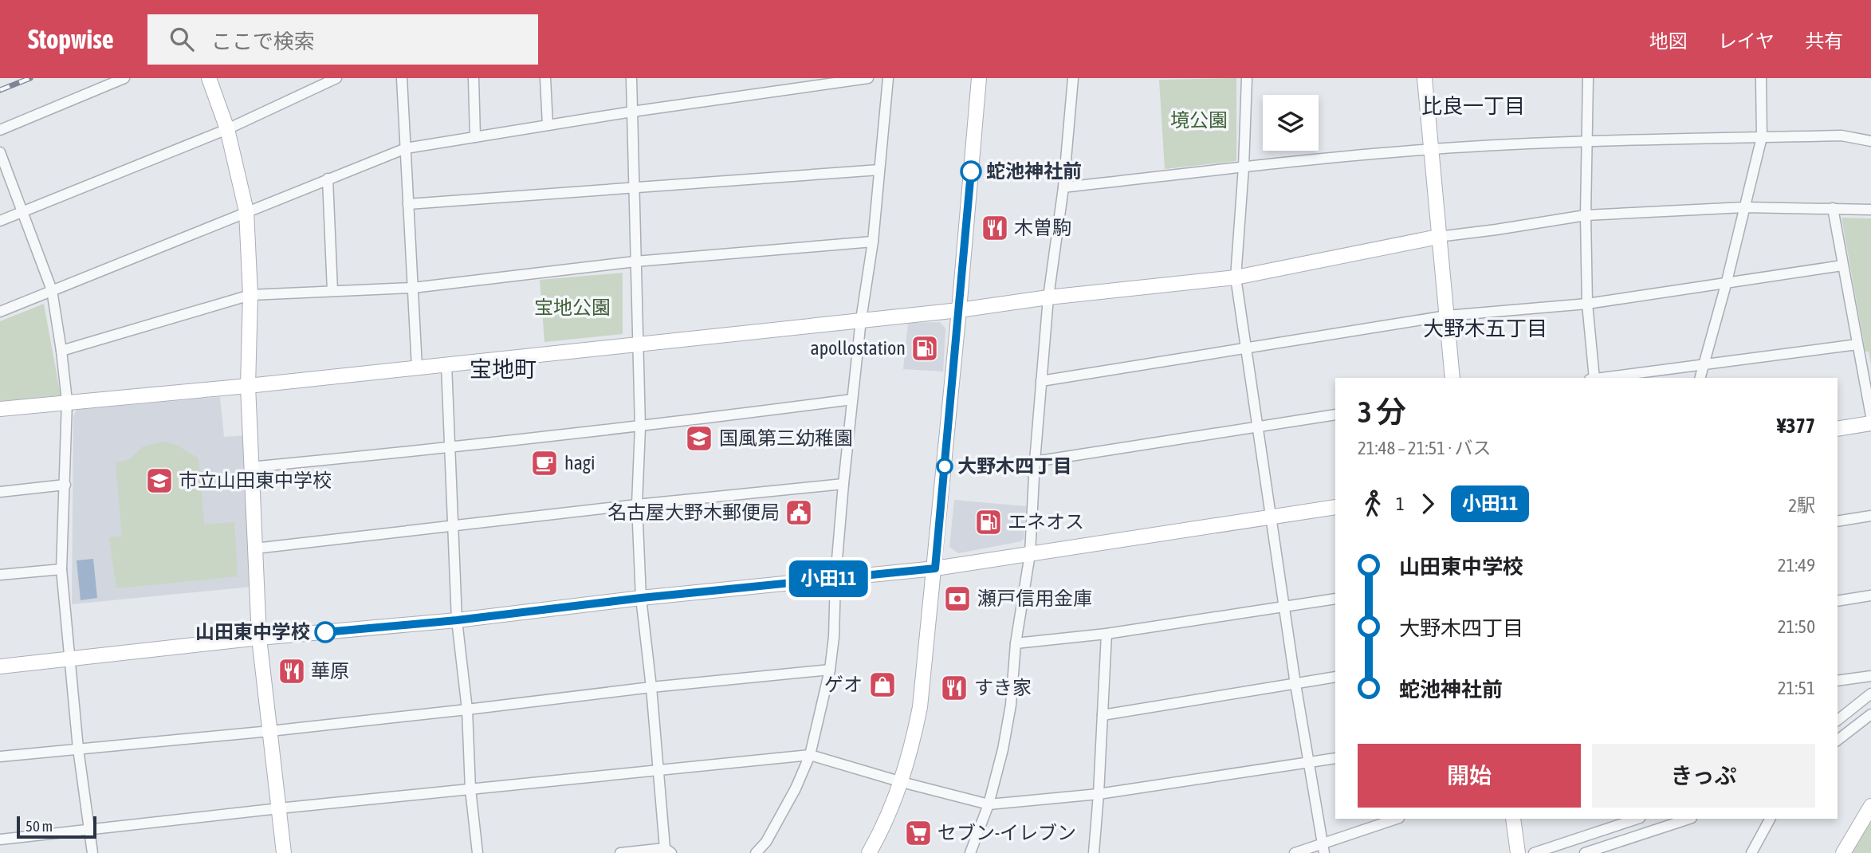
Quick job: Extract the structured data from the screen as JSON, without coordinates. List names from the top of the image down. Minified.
{"districts":["比良一丁目","大野木五丁目","宝地町"],"parks":["境公園","宝地公園"],"places":{"other":["蛇池神社前","大野木四丁目","山田東中学校"],"restaurant":["木曽駒","華原","すき家"],"fuel station":["apollostation","エネオス"],"school or university":["国風第三幼稚園","市立山田東中学校"],"cafe":["hagi"],"public building":["名古屋大野木郵便局"],"bank":["瀬戸信用金庫"],"shop":["ゲオ"],"supermarket":["セブン-イレブン"]},"lines":["bus line 小田11"],"scale_bar":"50 m","page":{"header":"Stopwise","search":"ここで検索","nav":["地図","レイヤ","共有"],"on_map":"小田11","heading":["3 分","21:48 – 21:51 · バス","¥377"],"legs":["1","小田11","2駅"],"list":[{"name":"山田東中学校","value":"21:49"},{"name":"大野木四丁目","value":"21:50"},{"name":"蛇池神社前","value":"21:51"}],"buttons":["開始","きっぷ"],"scale":"50 m"}}
